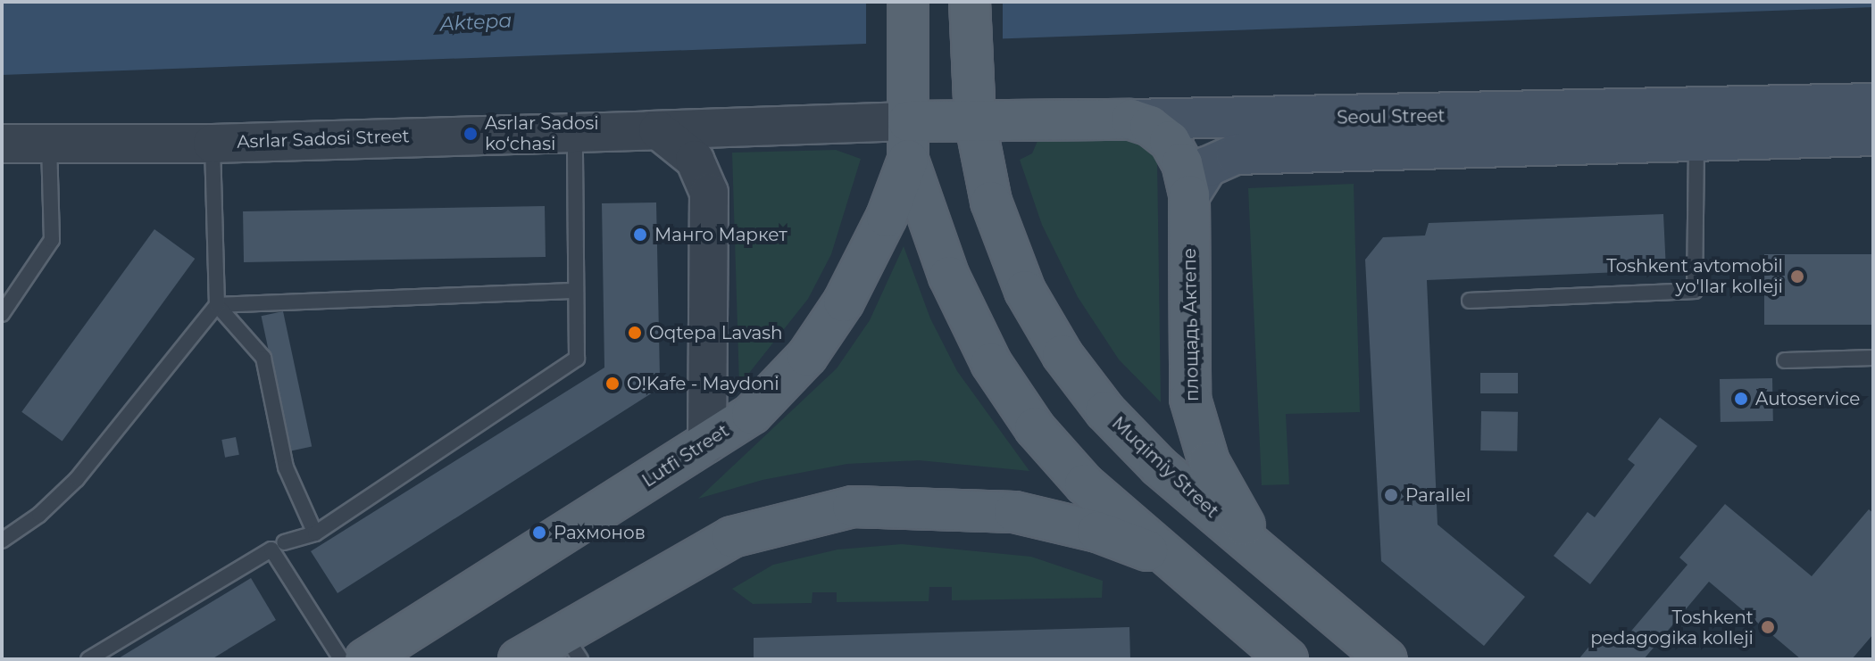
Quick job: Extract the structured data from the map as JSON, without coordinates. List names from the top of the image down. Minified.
{"streets":{"main road":["Seoul Street","площадь Актепе","Lutfi Street","Muqimiy Street"],"street":["Asrlar Sadosi Street"]},"crossings":[["Seoul Street","Asrlar Sadosi Street"],["Seoul Street","площадь Актепе"],["Seoul Street","Muqimiy Street"],["Asrlar Sadosi Street","Lutfi Street"],["площадь Актепе","Muqimiy Street"]],"water":["Aktepa"],"places":["Asrlar Sadosi ko‘chasi","Манго Маркет","Toshkent avtomobil yo'llar kolleji","Oqtepa Lavash","O!Kafe - Maydoni","Autoservice","Parallel","Рахмонов","Toshkent pedagogika kolleji"]}
